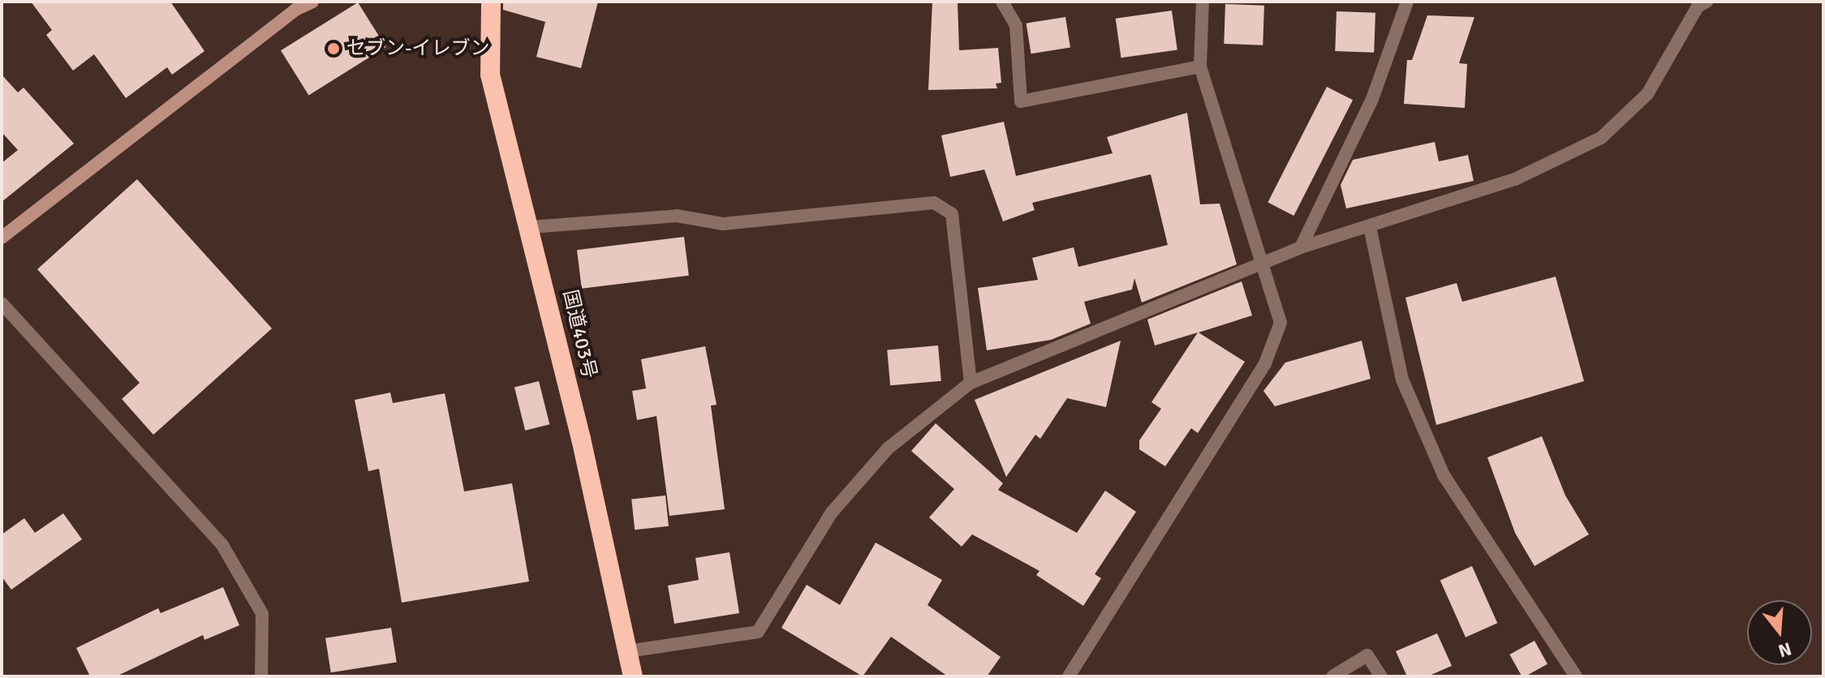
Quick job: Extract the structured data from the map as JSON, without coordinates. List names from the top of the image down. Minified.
{"streets":{"highway":["国道403号"]},"places":["セブン-イレブン"],"north":"bottom"}
